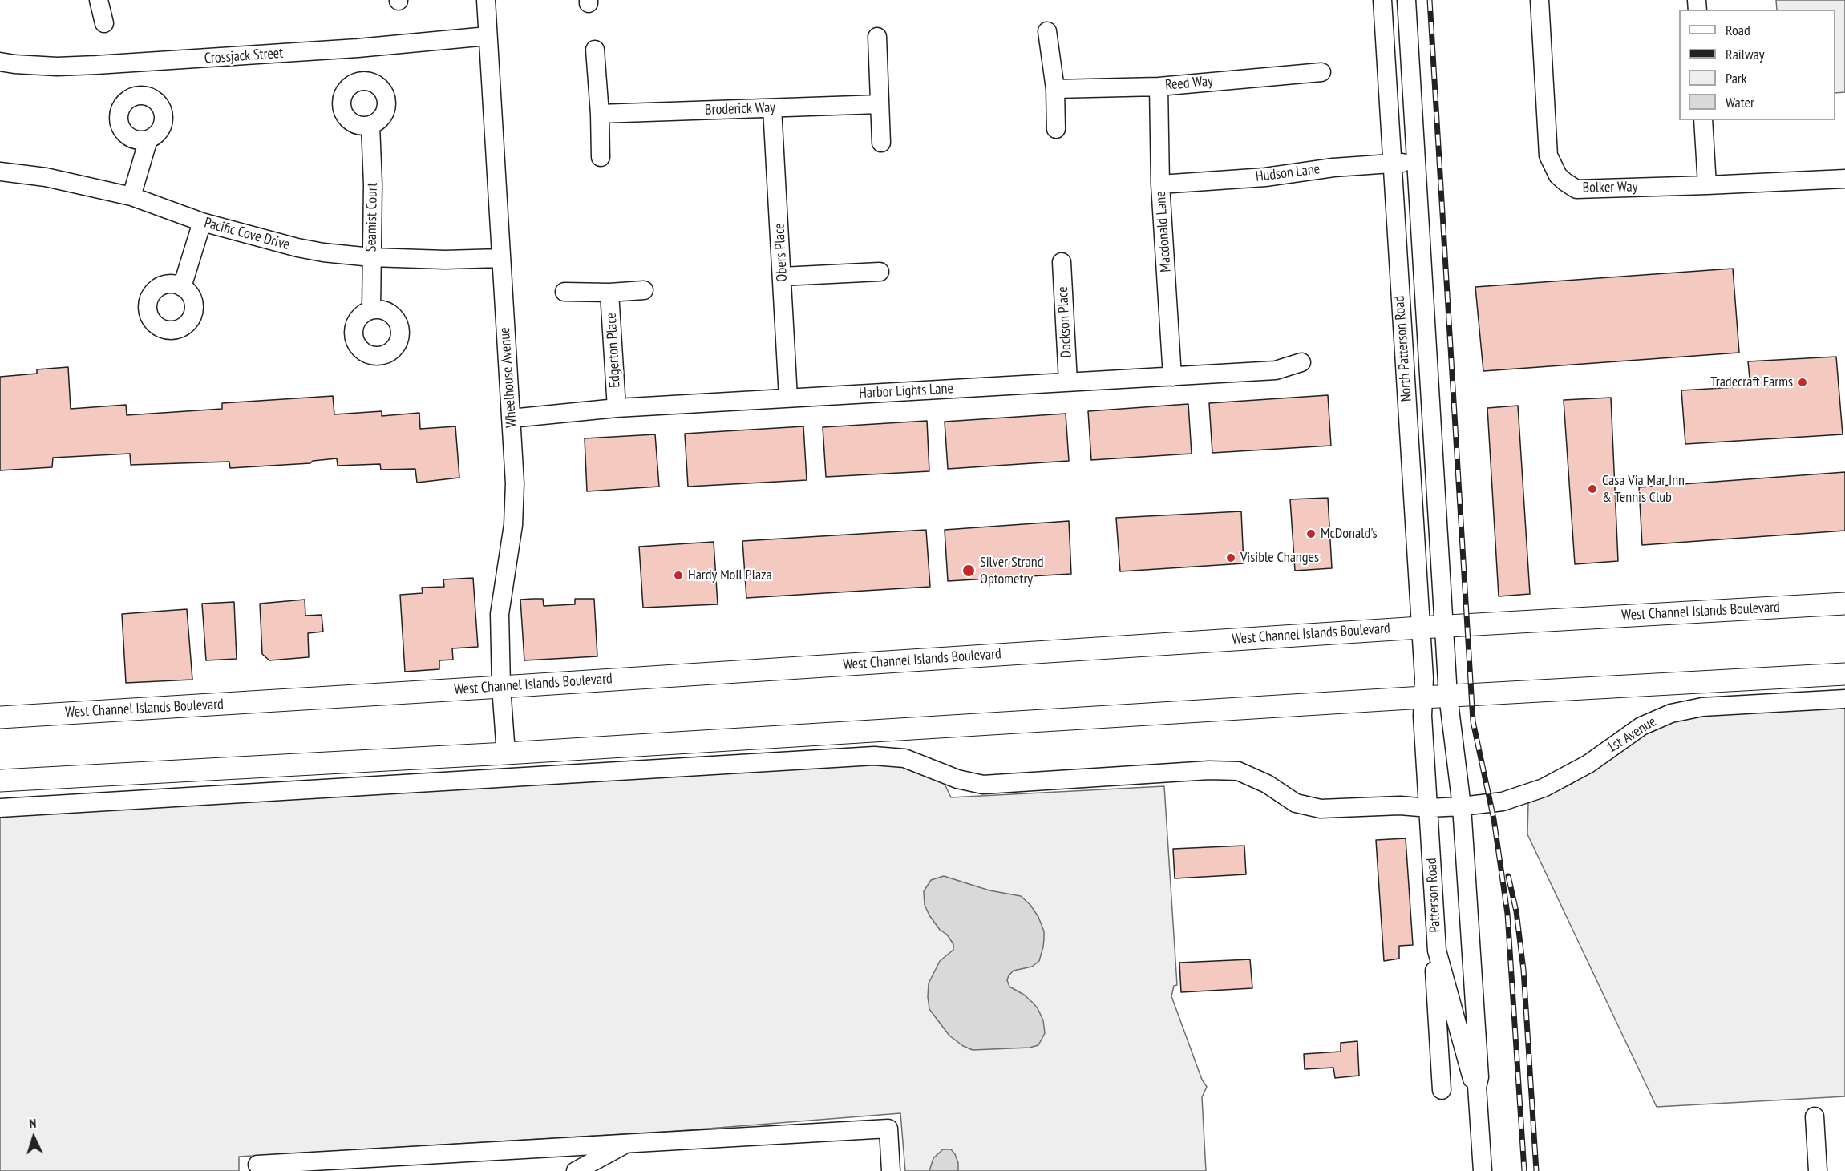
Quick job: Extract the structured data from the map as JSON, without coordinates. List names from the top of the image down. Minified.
{"streets":{"main road":["West Channel Islands Boulevard"],"street":["Crossjack Street","Reed Way","Broderick Way","Hudson Lane","Bolker Way","Seamist Court","Macdonald Lane","Pacific Cove Drive","Obers Place","Dockson Place","North Patterson Road","Edgerton Place","Wheelhouse Avenue","Harbor Lights Lane","1st Avenue","Patterson Road"]},"crossings":[["Crossjack Street","Wheelhouse Avenue"],["Reed Way","Macdonald Lane"],["Broderick Way","Obers Place"],["Hudson Lane","Macdonald Lane"],["Hudson Lane","North Patterson Road"],["Seamist Court","Pacific Cove Drive"],["Macdonald Lane","Harbor Lights Lane"],["Pacific Cove Drive","Wheelhouse Avenue"],["Obers Place","Harbor Lights Lane"],["Dockson Place","Harbor Lights Lane"],["North Patterson Road","West Channel Islands Boulevard"],["North Patterson Road","Patterson Road"],["Edgerton Place","Harbor Lights Lane"],["Wheelhouse Avenue","Harbor Lights Lane"],["Wheelhouse Avenue","West Channel Islands Boulevard"],["1st Avenue","Patterson Road"]],"places":["Tradecraft Farms","Casa Via Mar Inn & Tennis Club","McDonald's","Visible Changes","Silver Strand Optometry","Hardy Moll Plaza"],"legend":["Road","Railway","Park","Water"],"north":"top"}
